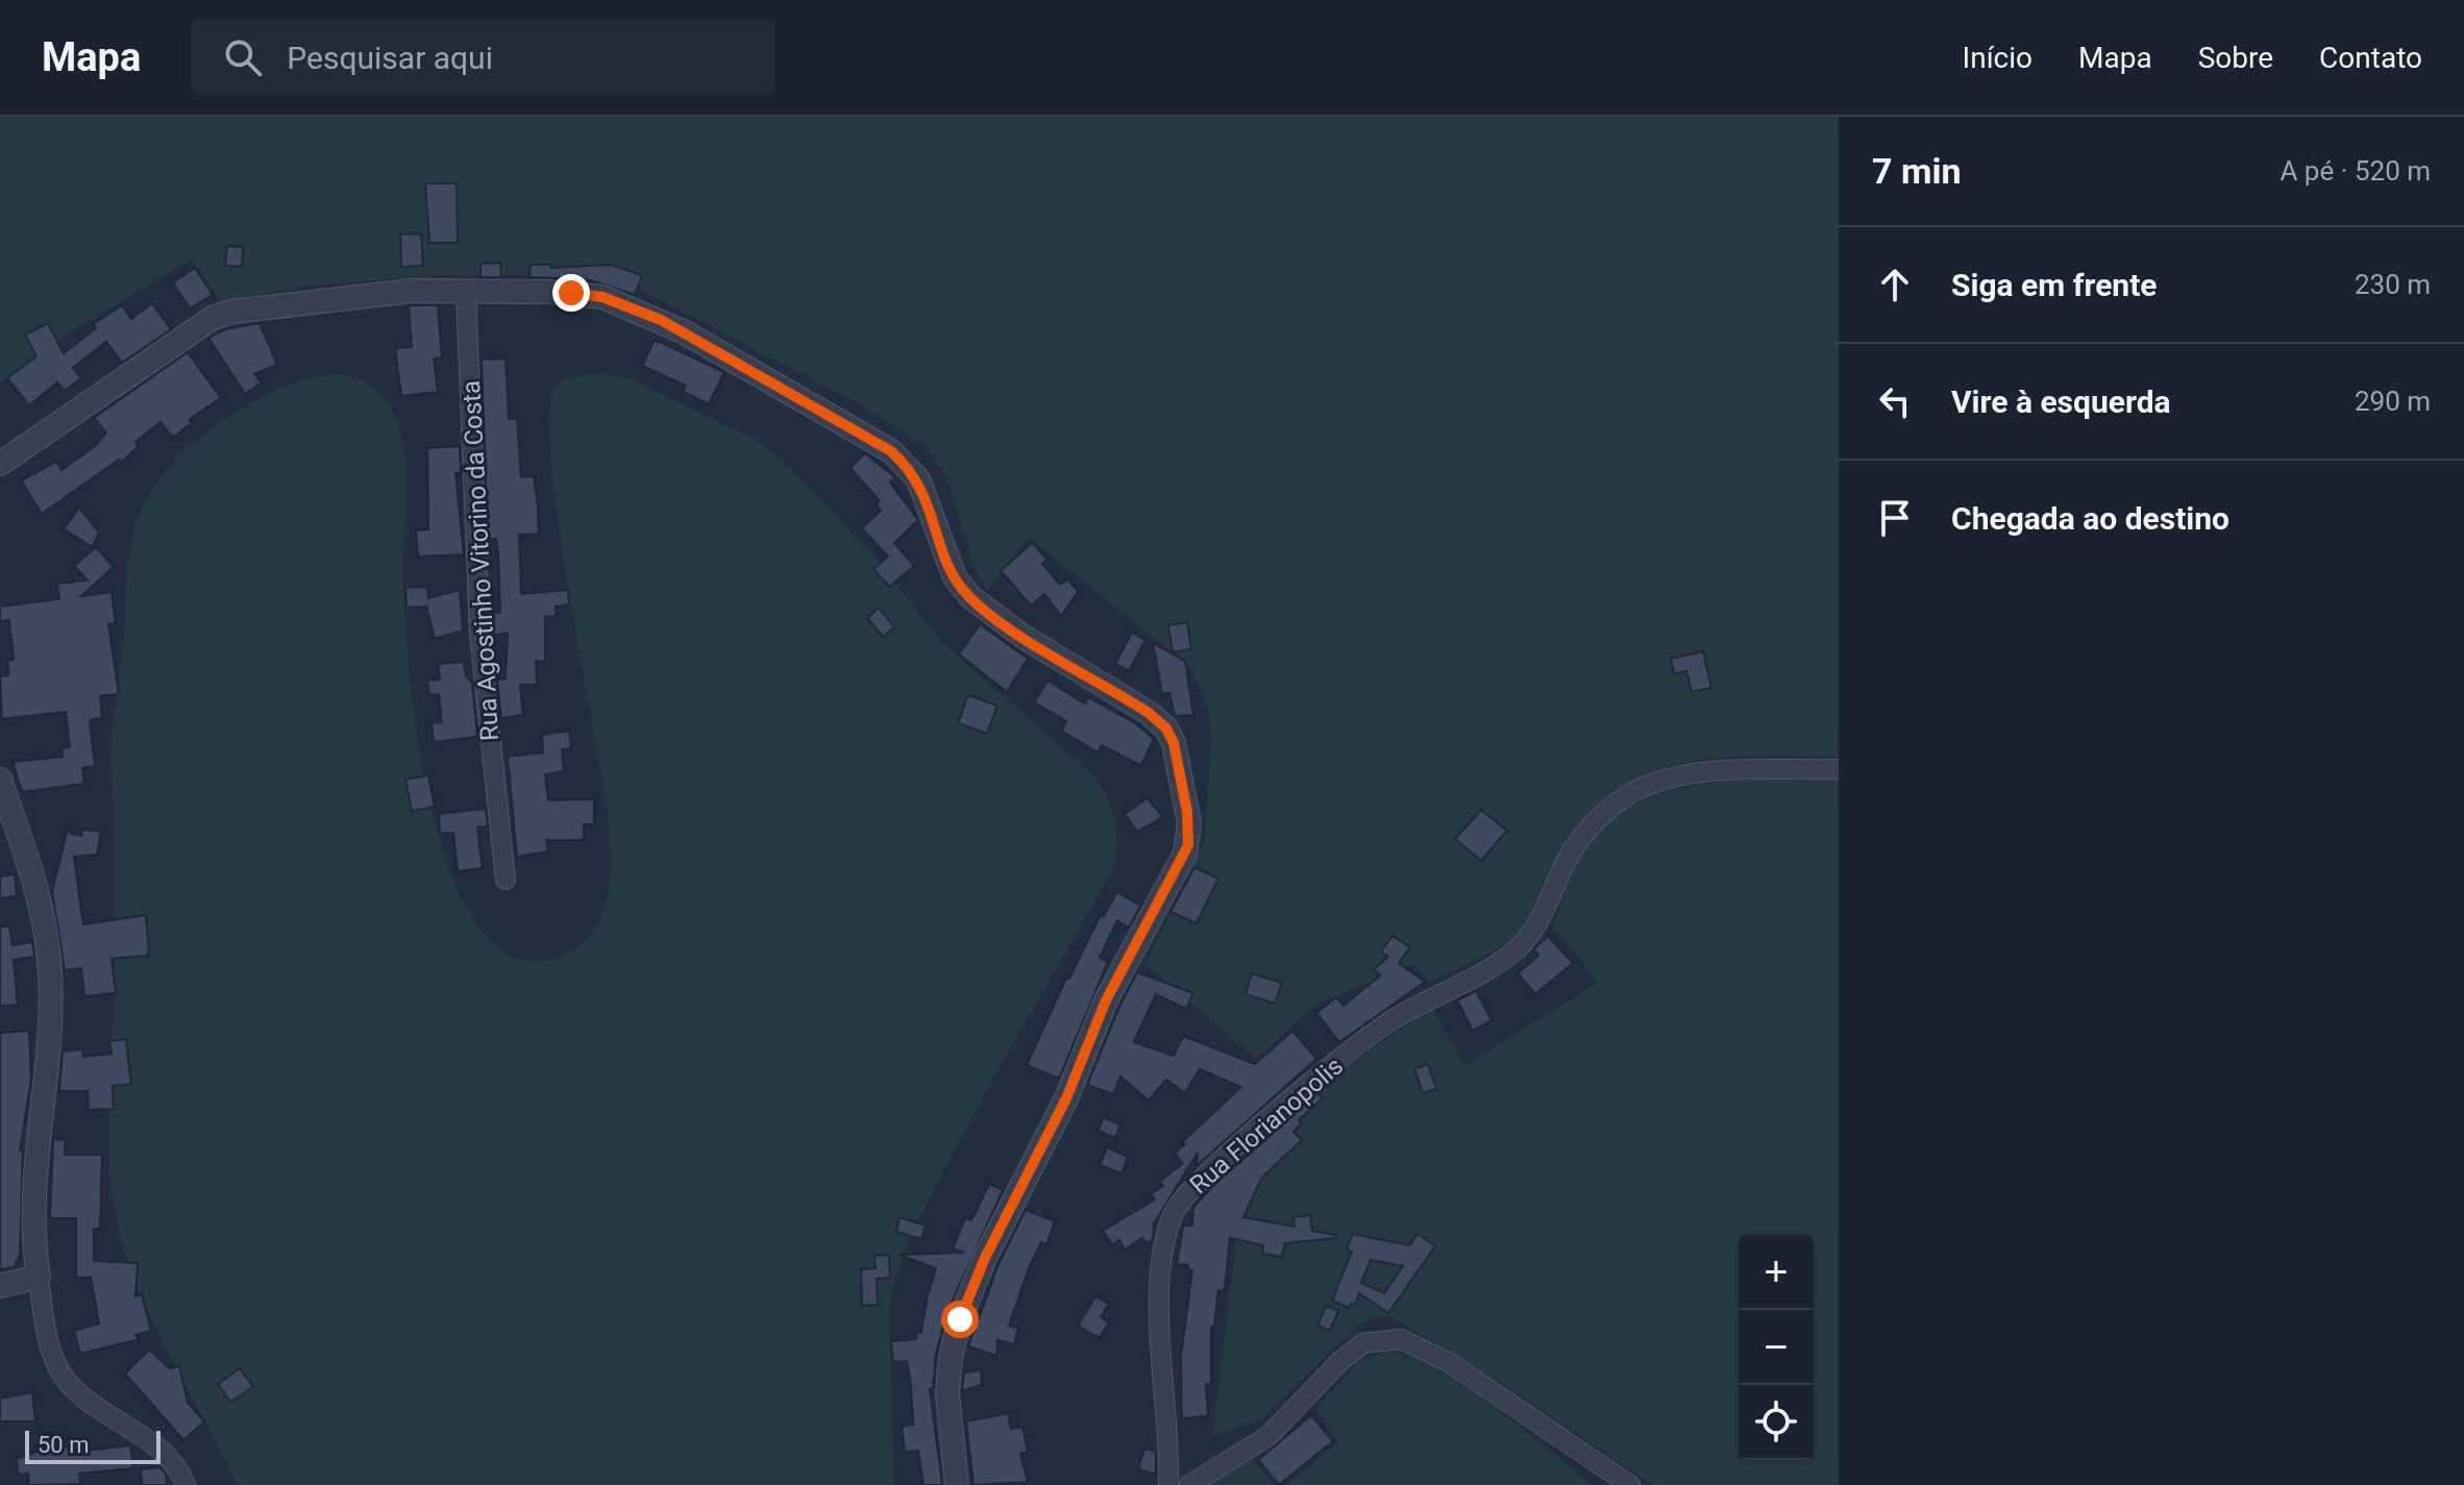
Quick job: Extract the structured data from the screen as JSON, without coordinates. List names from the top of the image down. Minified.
{"streets":{"street":["Rua Agostinho Vitorino da Costa","Rua Florianopolis"]},"scale_bar":"50 m","page":{"header":"Mapa","search":"Pesquisar aqui","nav":["Início","Mapa","Sobre","Contato"],"heading":["7 min","A pé · 520 m"],"list":[["Siga em frente","230 m"],["Vire à esquerda","290 m"],"Chegada ao destino"],"map_buttons":["+","−"],"scale":"50 m"}}
